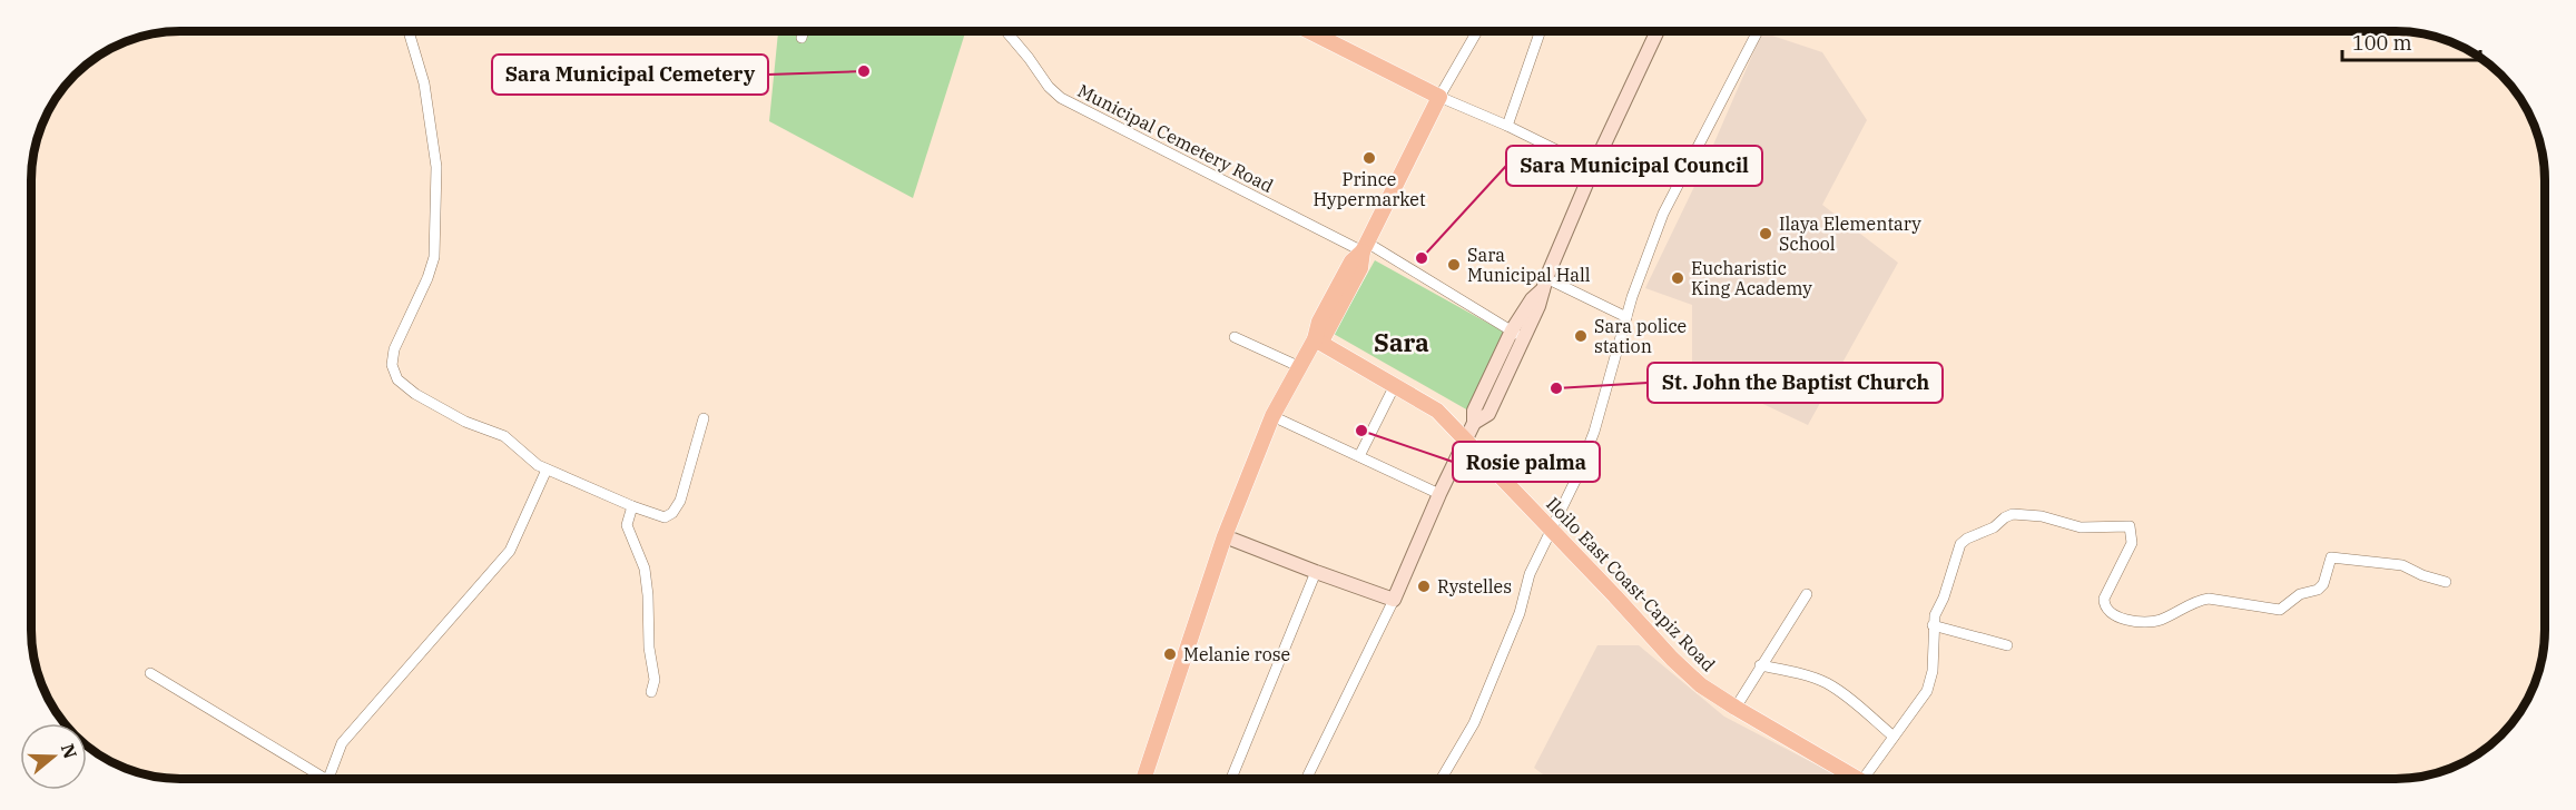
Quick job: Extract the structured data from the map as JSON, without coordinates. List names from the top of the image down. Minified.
{"streets":{"main road":["Iloilo East Coast-Capiz Road"],"street":["Municipal Cemetery Road"]},"districts":["Sara"],"places":["Sara Municipal Cemetery","Prince Hypermarket","Ilaya Elementary School","Sara Municipal Council","Sara Municipal Hall","Eucharistic King Academy","Sara police station","St. John the Baptist Church","Rosie palma","Rystelles","Melanie rose"],"scale_bar":"100 m","north":"right"}
